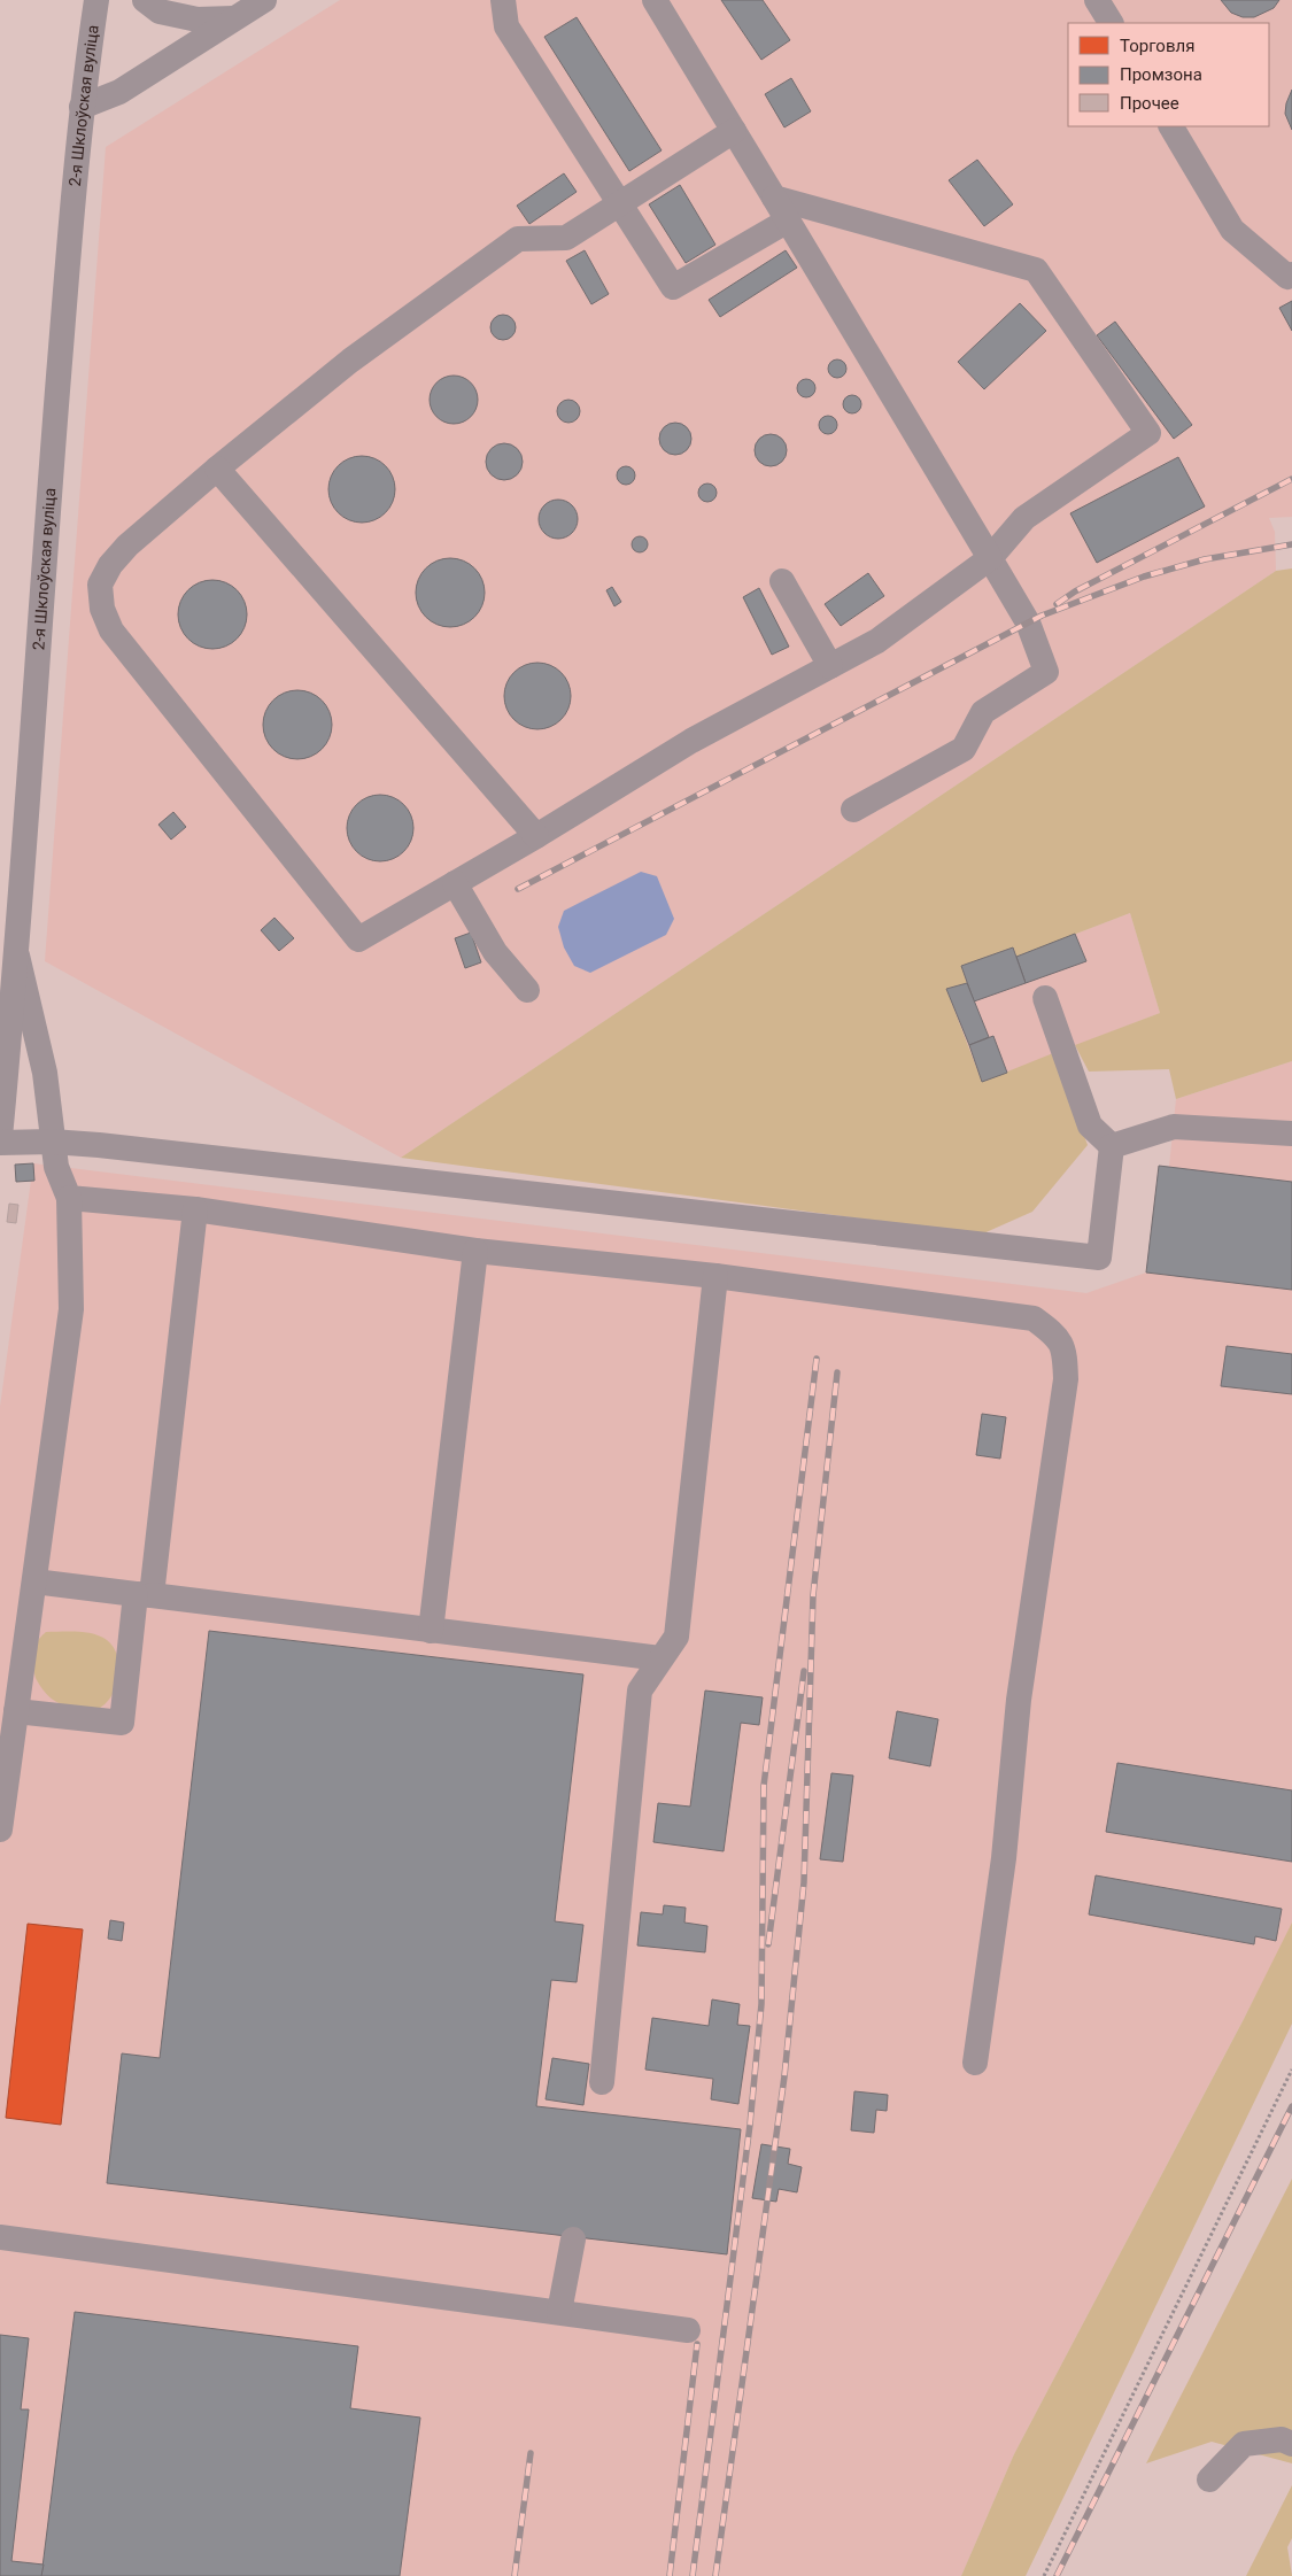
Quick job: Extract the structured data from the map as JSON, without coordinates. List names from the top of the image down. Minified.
{"streets":{"street":["2-я Шклоўская вуліца"]},"legend":["Торговля","Промзона","Прочее"]}
